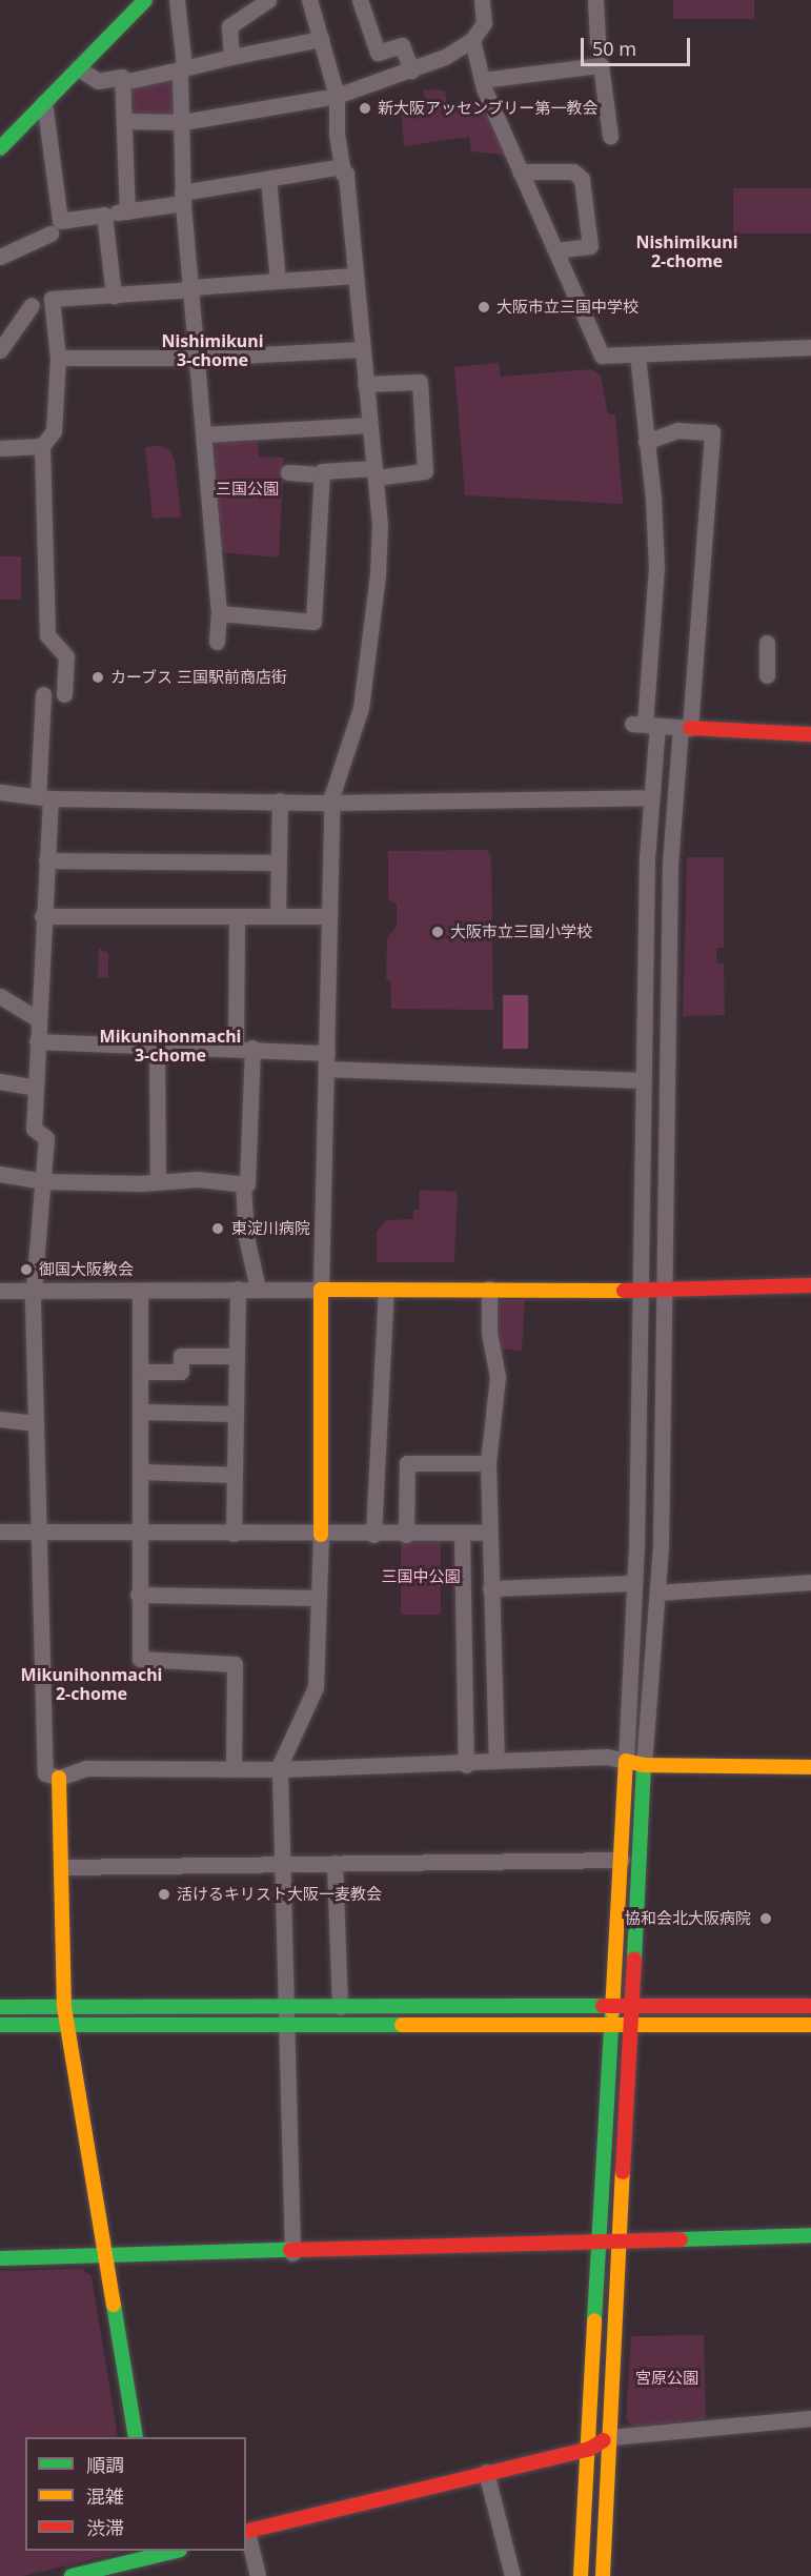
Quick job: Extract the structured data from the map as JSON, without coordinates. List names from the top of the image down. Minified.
{"districts":["Nishimikuni 2-chome","Nishimikuni 3-chome","Mikunihonmachi 3-chome","Mikunihonmachi 2-chome"],"parks":["三国公園","三国中公園","宮原公園"],"places":["新大阪アッセンブリー第一教会","大阪市立三国中学校","カーブス 三国駅前商店街","大阪市立三国小学校","東淀川病院","御国大阪教会","活けるキリスト大阪一麦教会","協和会北大阪病院"],"legend":["順調","混雑","渋滞"],"scale_bar":"50 m"}
